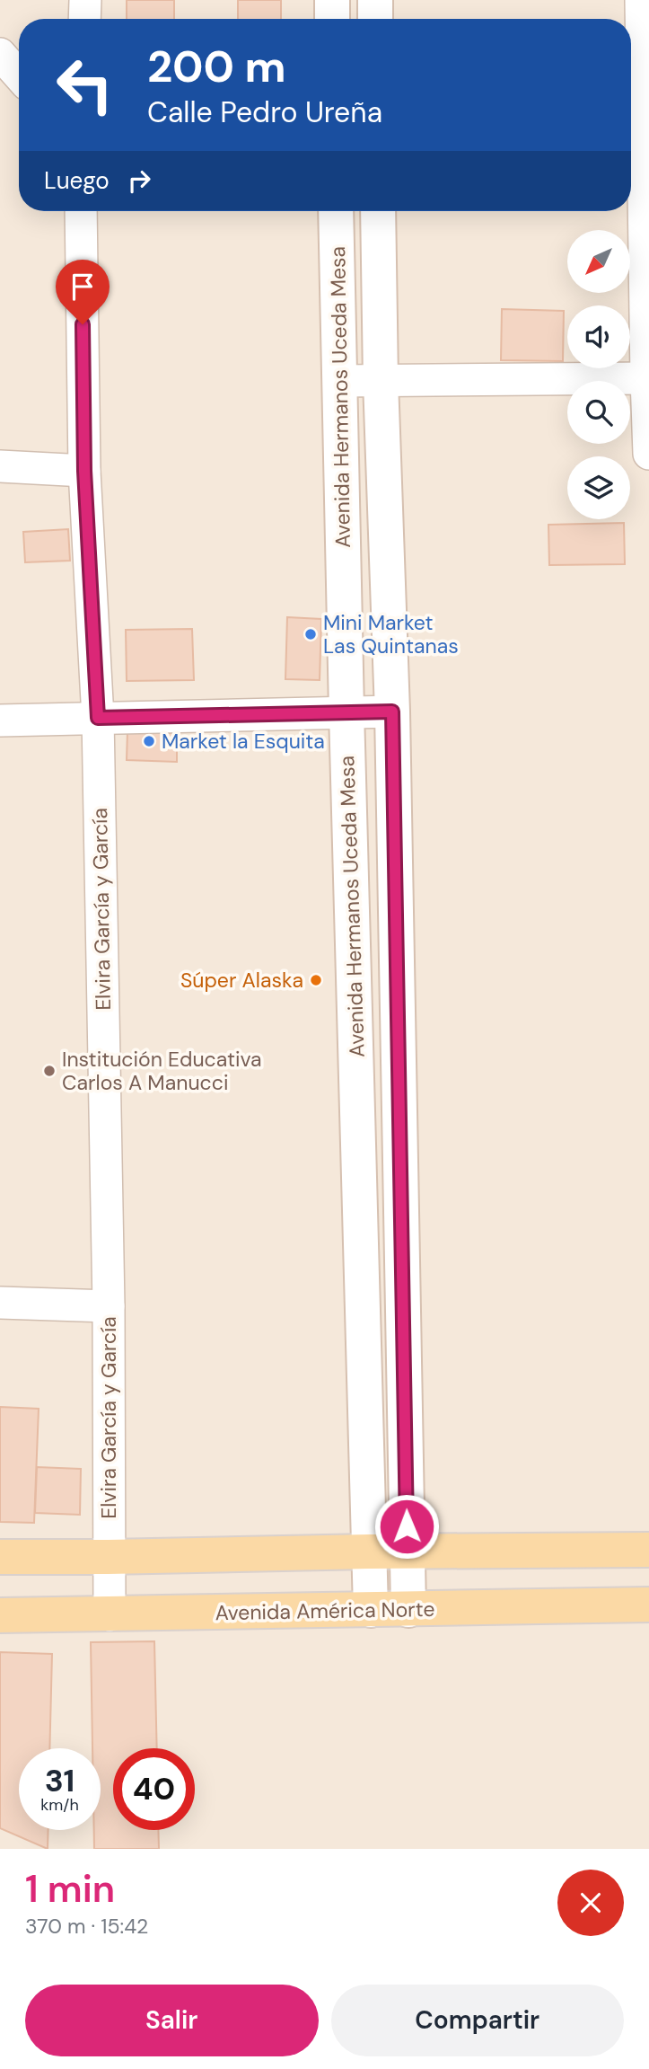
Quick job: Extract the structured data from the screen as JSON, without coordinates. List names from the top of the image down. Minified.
{"streets":{"main road":["Avenida América Norte"],"street":["Avenida Hermanos Uceda Mesa","Elvira García y García"]},"crossings":[["Avenida Hermanos Uceda Mesa","Avenida América Norte"],["Elvira García y García","Avenida América Norte"]],"places":["Mini Market Las Quintanas","Market la Esquita","Súper Alaska","Institución Educativa Carlos A Manucci"],"north":"bottom left","page":{"turn":["200 m","Calle Pedro Ureña"],"then":"Luego","speed":"31 km/h","limit":"40","heading":["1 min","370 m · 15:42"],"buttons":["Salir","Compartir"]}}
